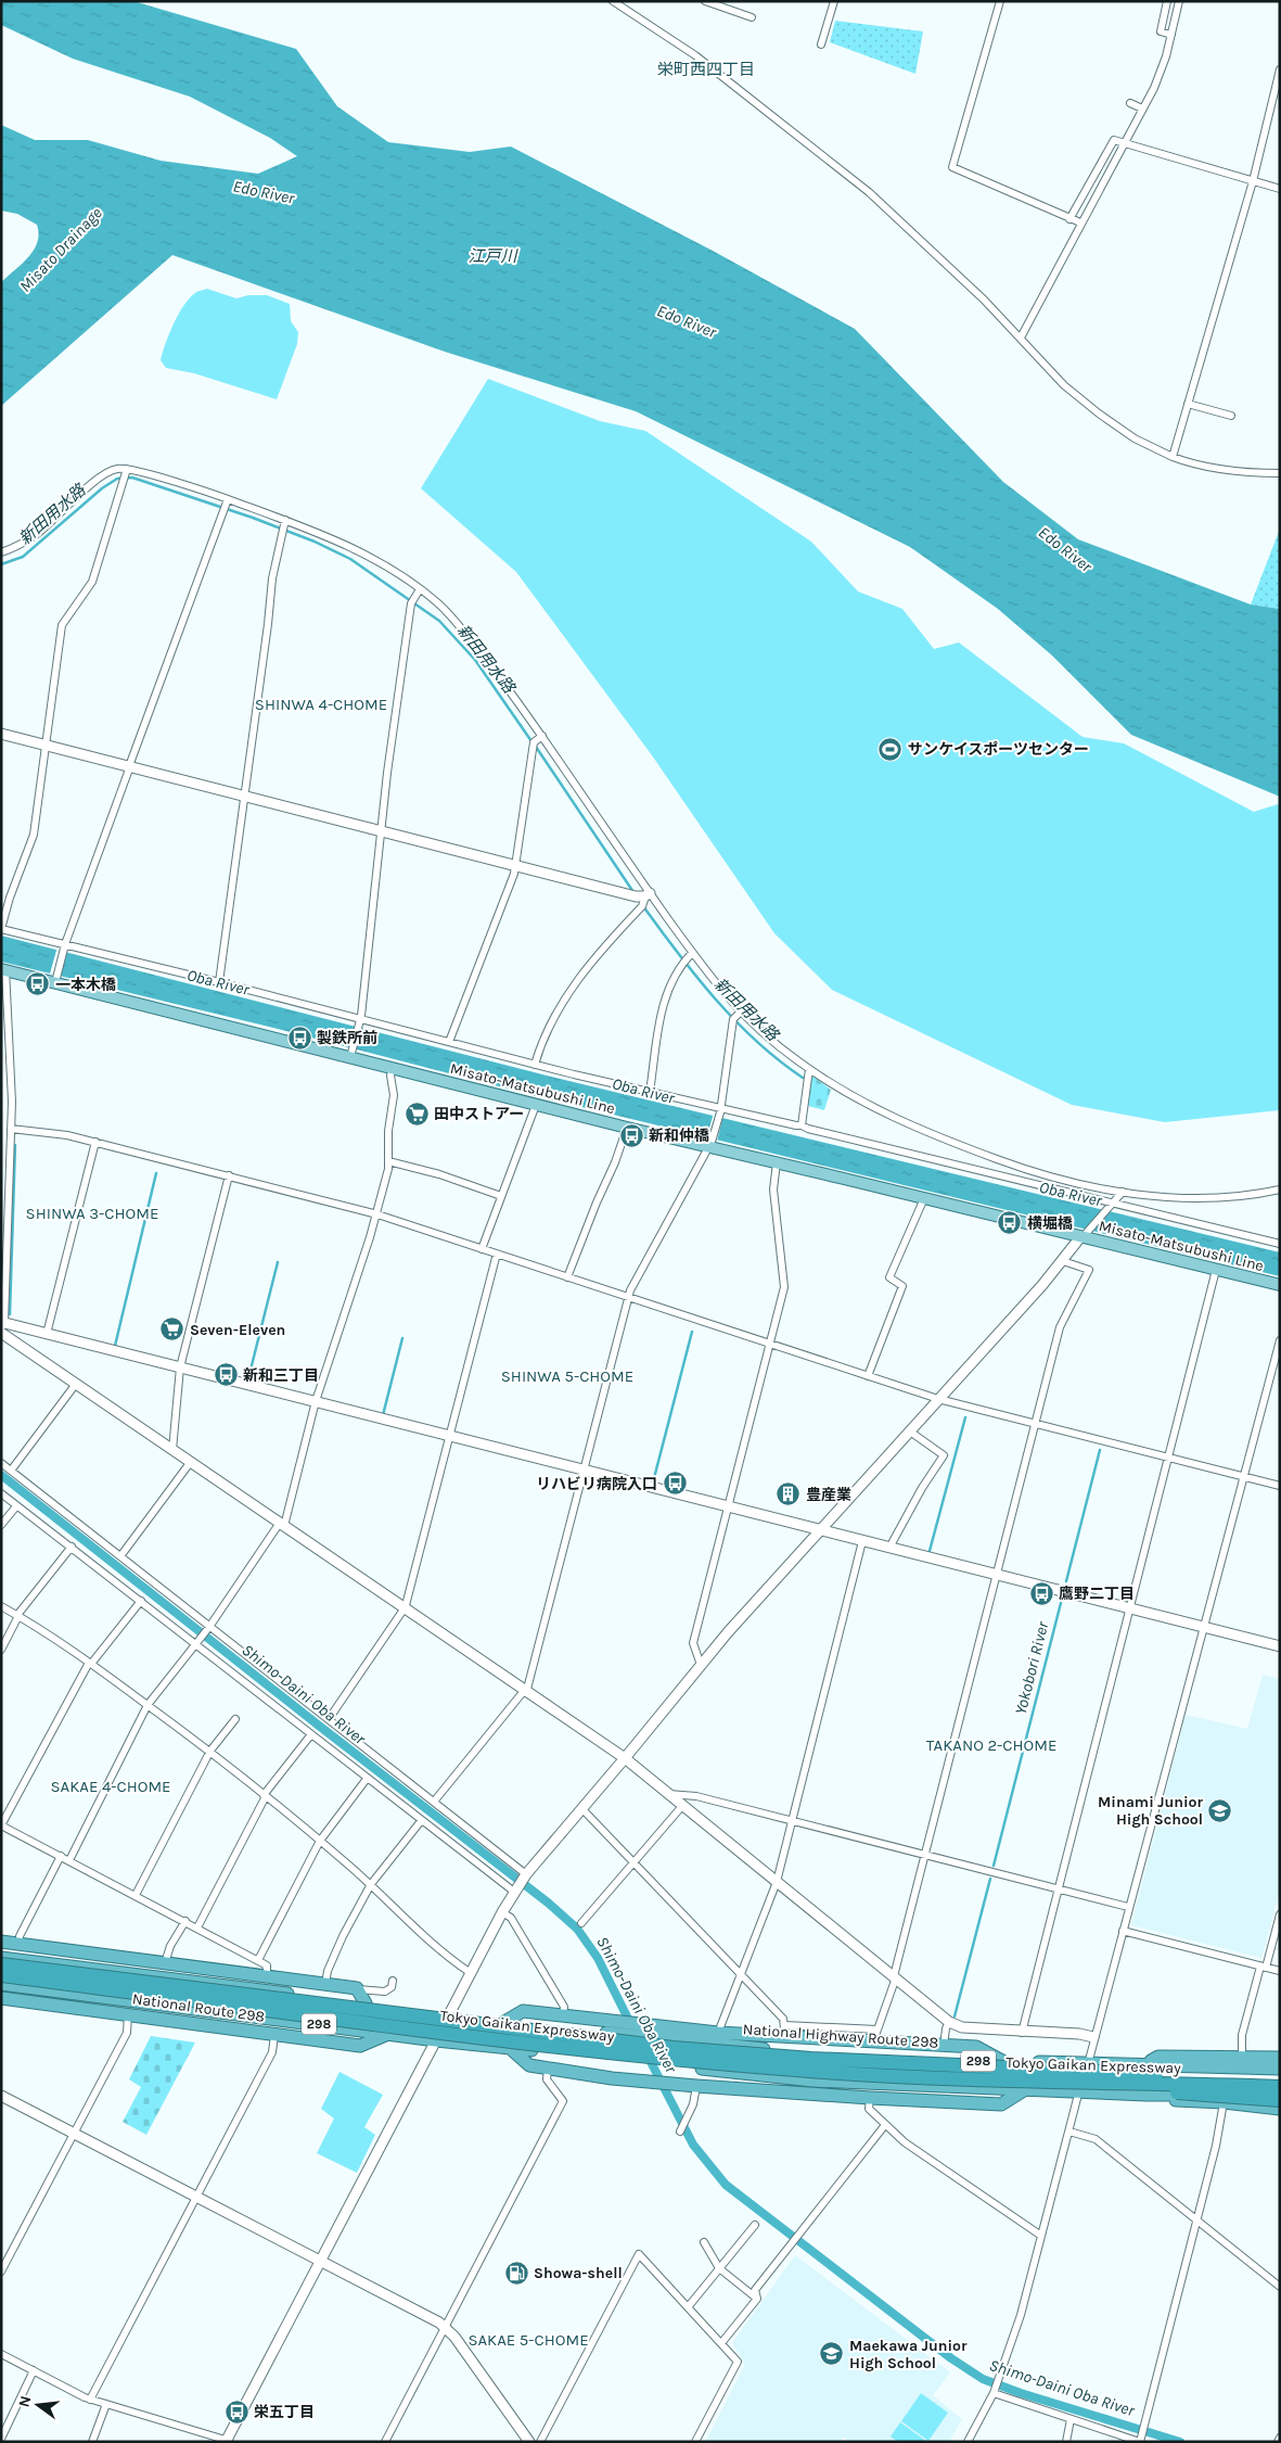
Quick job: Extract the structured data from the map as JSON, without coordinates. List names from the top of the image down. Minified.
{"streets":{"highway":["National Route 298","298","Tokyo Gaikan Expressway","National Highway Route 298"],"main road":["Misato-Matsubushi Line"]},"crossings":[["National Route 298","298"],["National Route 298","Tokyo Gaikan Expressway"],["National Route 298","National Highway Route 298"],["298","Tokyo Gaikan Expressway"]],"districts":["栄町西四丁目","SHINWA 4-CHOME","SHINWA 3-CHOME","SHINWA 5-CHOME","TAKANO 2-CHOME","SAKAE 4-CHOME","SAKAE 5-CHOME"],"water":["Edo River","Misato Drainage","江戸川","新田用水路","Oba River","Yokobori River","Shimo-Daini Oba River"],"places":{"sports":["サンケイスポーツセンター"],"bus stop":["一本木橋","製鉄所前","新和仲橋","横堀橋","新和三丁目","リハビリ病院入口","鷹野二丁目","栄五丁目"],"supermarket":["田中ストアー","Seven-Eleven"],"building":["豊産業"],"school or university":["Minami Junior High School","Maekawa Junior High School"],"fuel station":["Showa-shell"]},"north":"left"}
